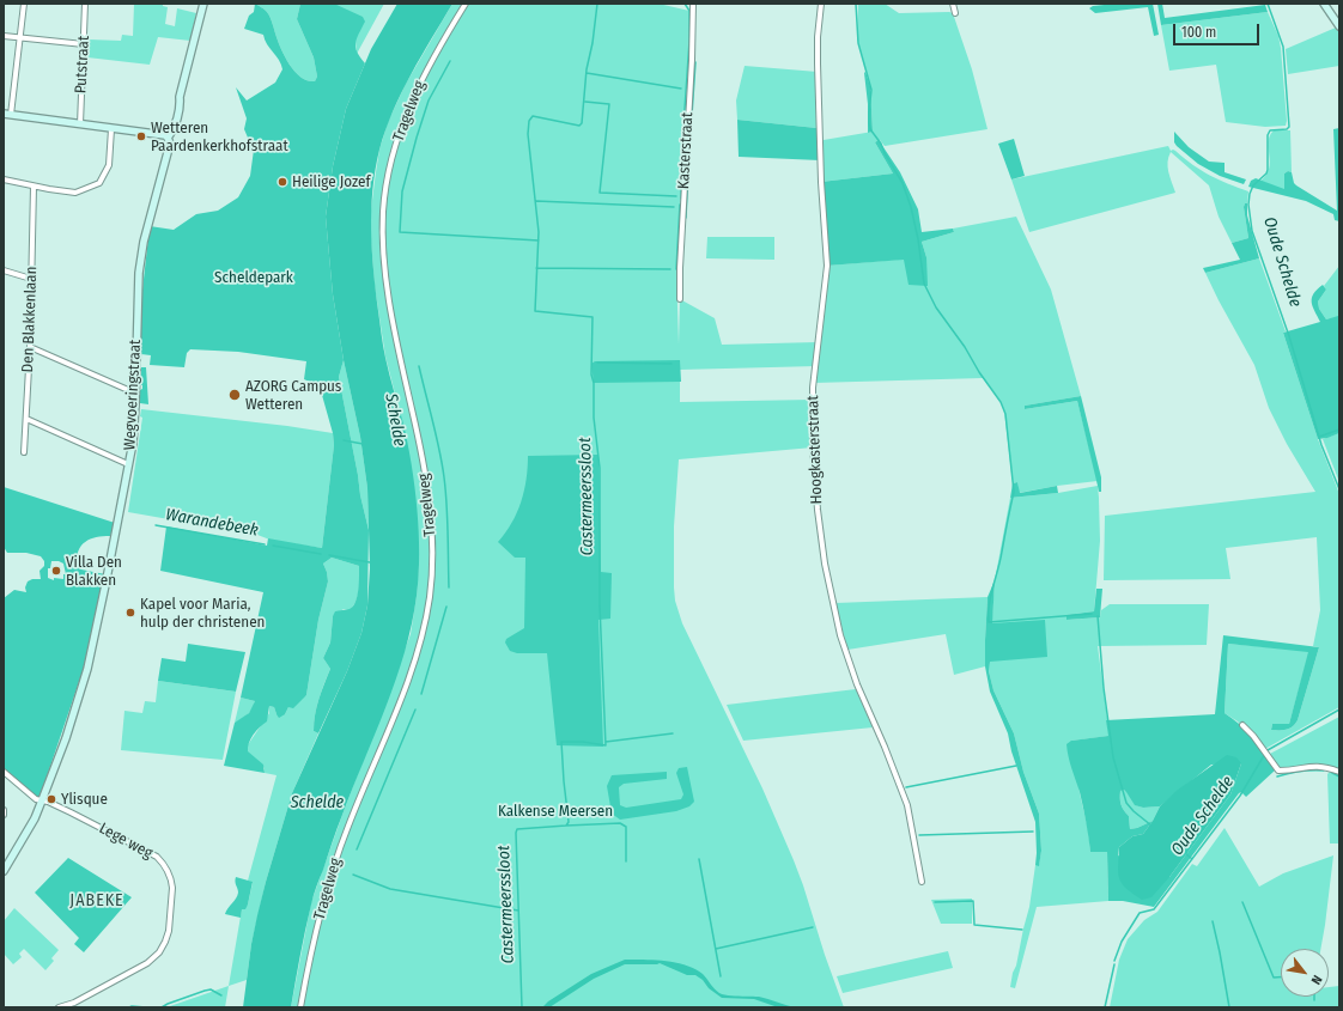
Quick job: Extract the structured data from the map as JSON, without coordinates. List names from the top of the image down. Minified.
{"streets":{"main road":["Wegvoeringstraat"],"street":["Putstraat","Tragelweg","Kasterstraat","Den Blakkenlaan","Hoogkasterstraat","Lege weg"]},"crossings":[["Wegvoeringstraat","Lege weg"]],"districts":["JABEKE"],"water":["Oude Schelde","Schelde","Castermeerssloot","Warandebeek"],"parks":["Scheldepark","Kalkense Meersen"],"places":["Wetteren Paardenkerkhofstraat","Heilige Jozef","AZORG Campus Wetteren","Villa Den Blakken","Kapel voor Maria, hulp der christenen","Ylisque"],"scale_bar":"100 m","north":"bottom right"}
